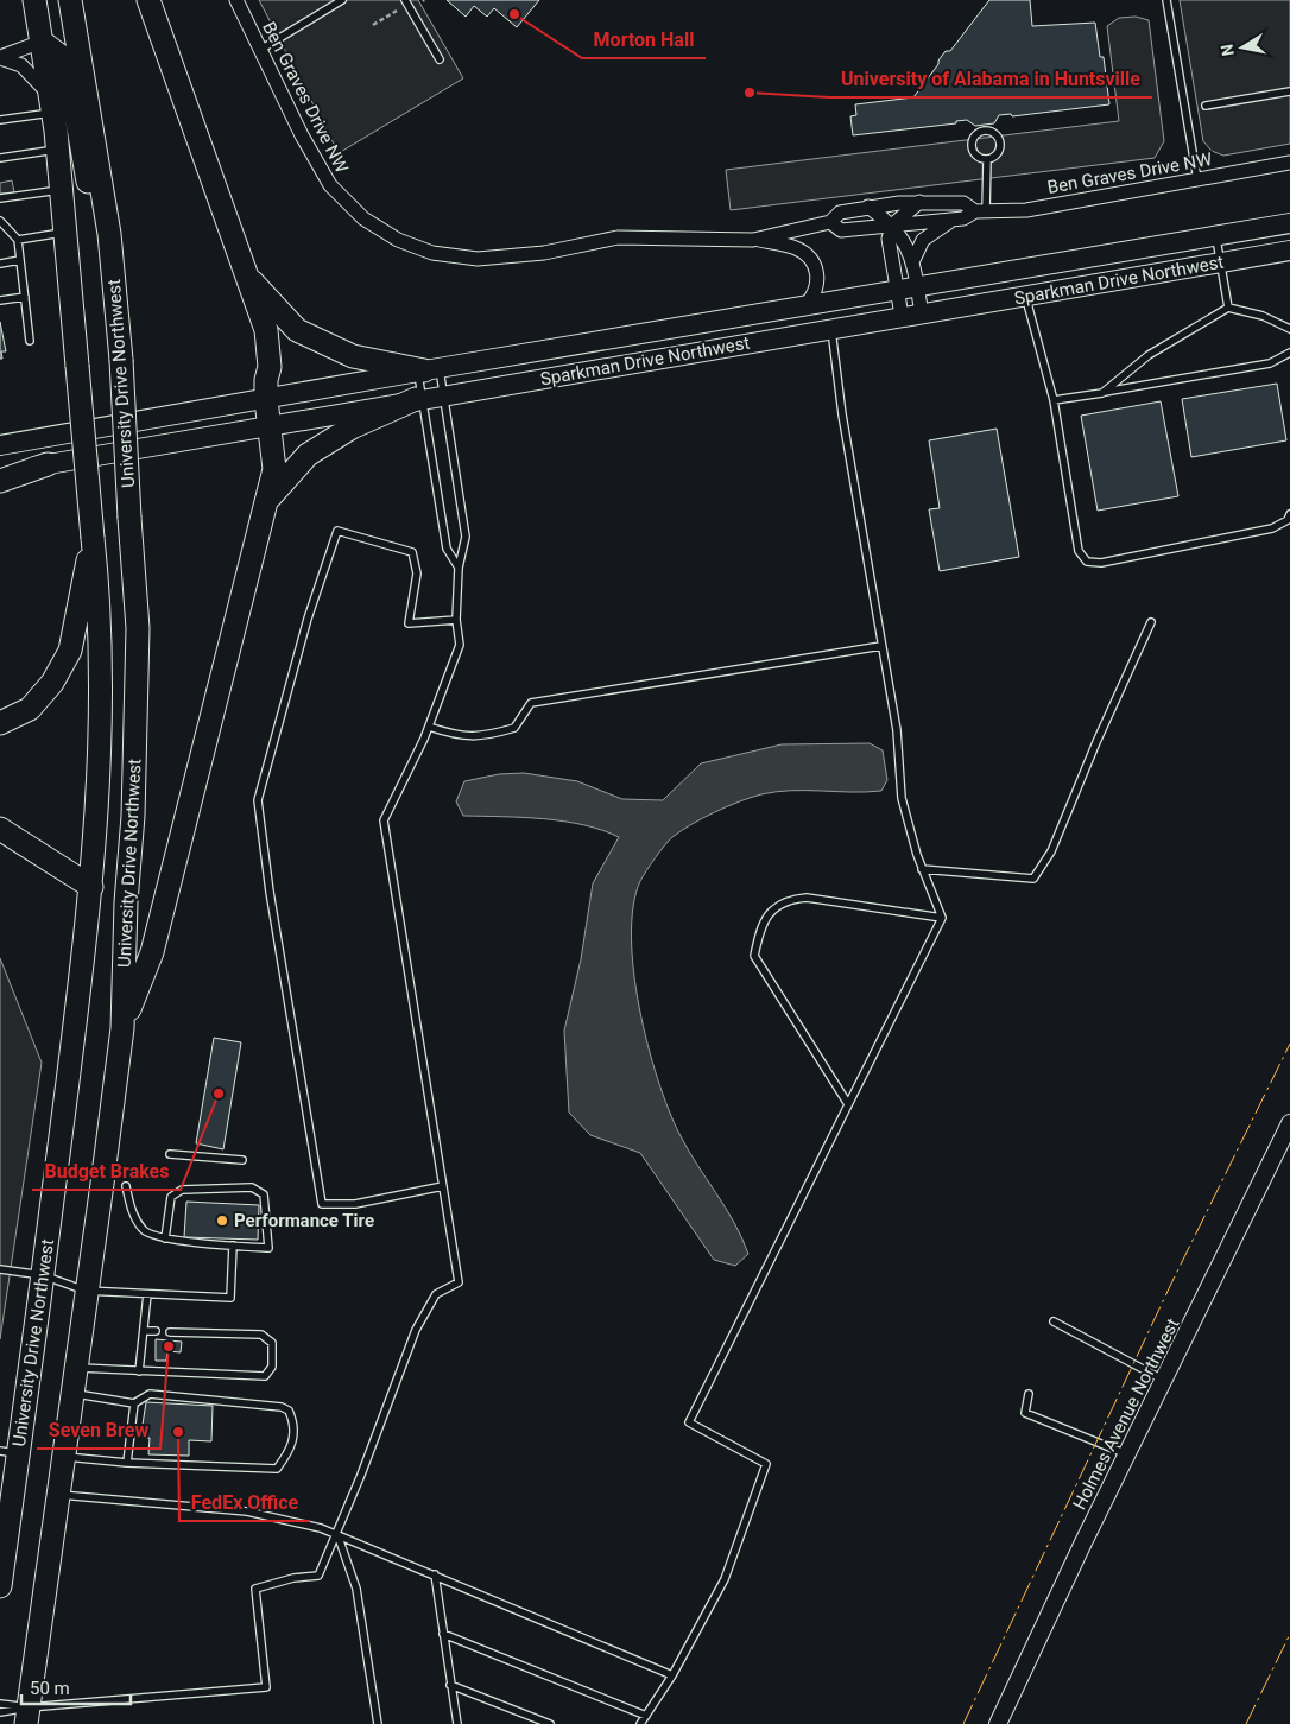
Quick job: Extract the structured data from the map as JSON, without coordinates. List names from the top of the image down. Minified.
{"streets":{"highway":["University Drive Northwest"],"main road":["Sparkman Drive Northwest"],"street":["Ben Graves Drive NW","Holmes Avenue Northwest"]},"places":["Morton Hall","University of Alabama in Huntsville","Budget Brakes","Performance Tire","Seven Brew","FedEx Office"],"scale_bar":"50 m","north":"left"}
